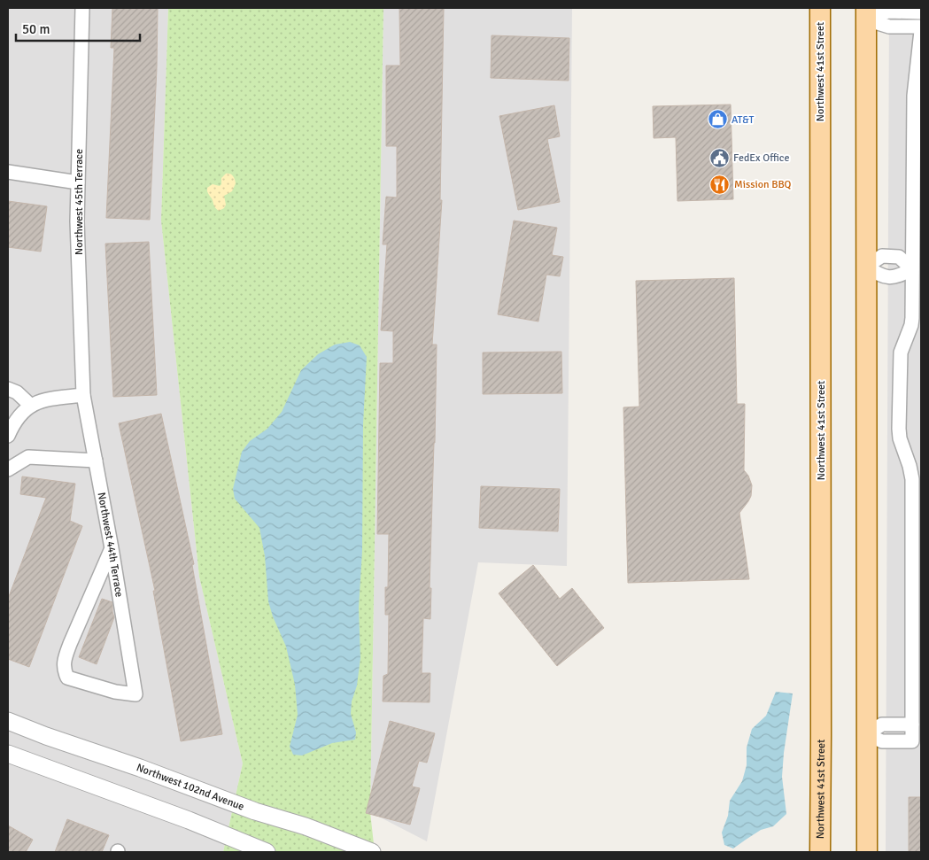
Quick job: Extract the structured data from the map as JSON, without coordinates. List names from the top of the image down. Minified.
{"streets":{"main road":["Northwest 41st Street"],"street":["Northwest 45th Terrace","Northwest 44th Terrace","Northwest 102nd Avenue"]},"crossings":[["Northwest 45th Terrace","Northwest 44th Terrace"]],"places":{"shop":["AT&T"],"public building":["FedEx Office"],"restaurant":["Mission BBQ"]},"scale_bar":"50 m"}
